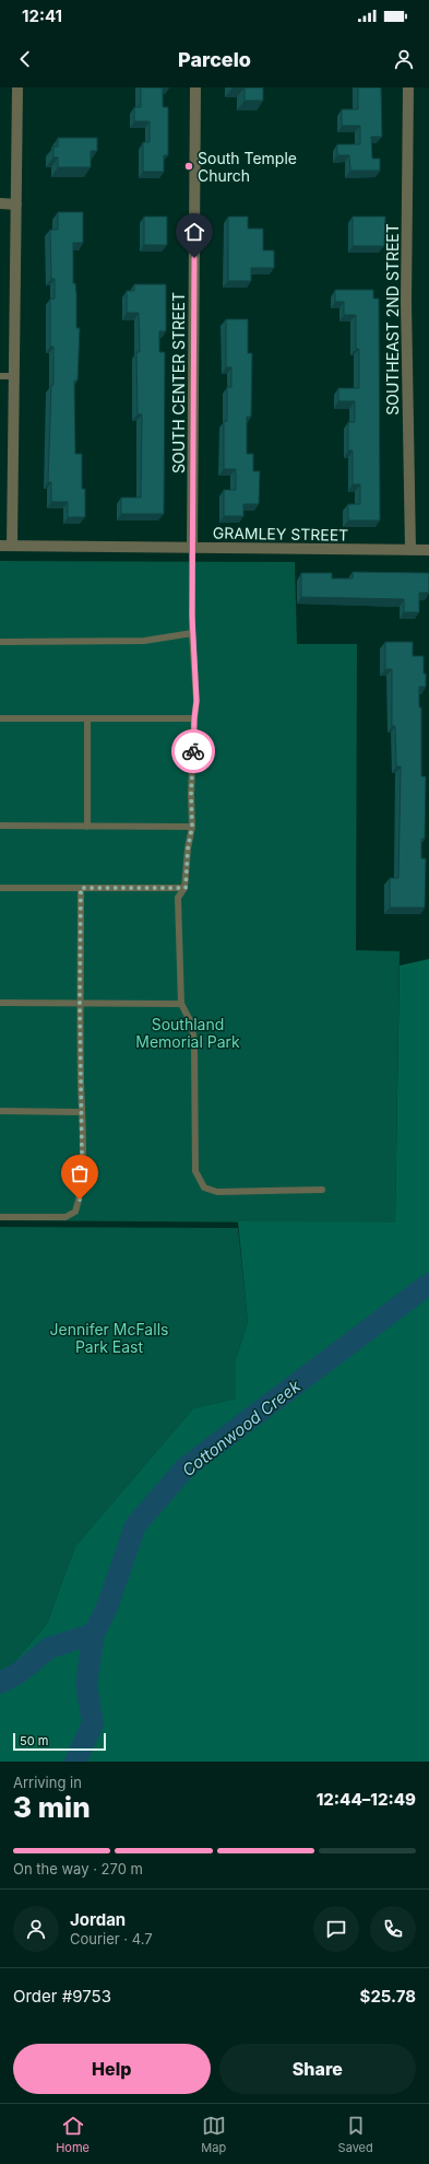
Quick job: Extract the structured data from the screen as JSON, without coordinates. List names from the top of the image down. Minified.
{"streets":{"street":["SOUTHEAST 2ND STREET","SOUTH CENTER STREET","GRAMLEY STREET"]},"crossings":[["SOUTHEAST 2ND STREET","GRAMLEY STREET"],["SOUTH CENTER STREET","GRAMLEY STREET"]],"water":["Cottonwood Creek"],"parks":["Southland Memorial Park","Jennifer McFalls Park East"],"places":["South Temple Church"],"scale_bar":"50 m","page":{"status":"12:41","header":"Parcelo","scale":"50 m","heading":["3 min","Arriving in","12:44–12:49"],"panel":["Jordan","Courier · 4.7","Order #9753","$25.78"],"bar":"On the way · 270 m","buttons":["Help","Share"],"tabs":["Home","Map","Saved"]}}
